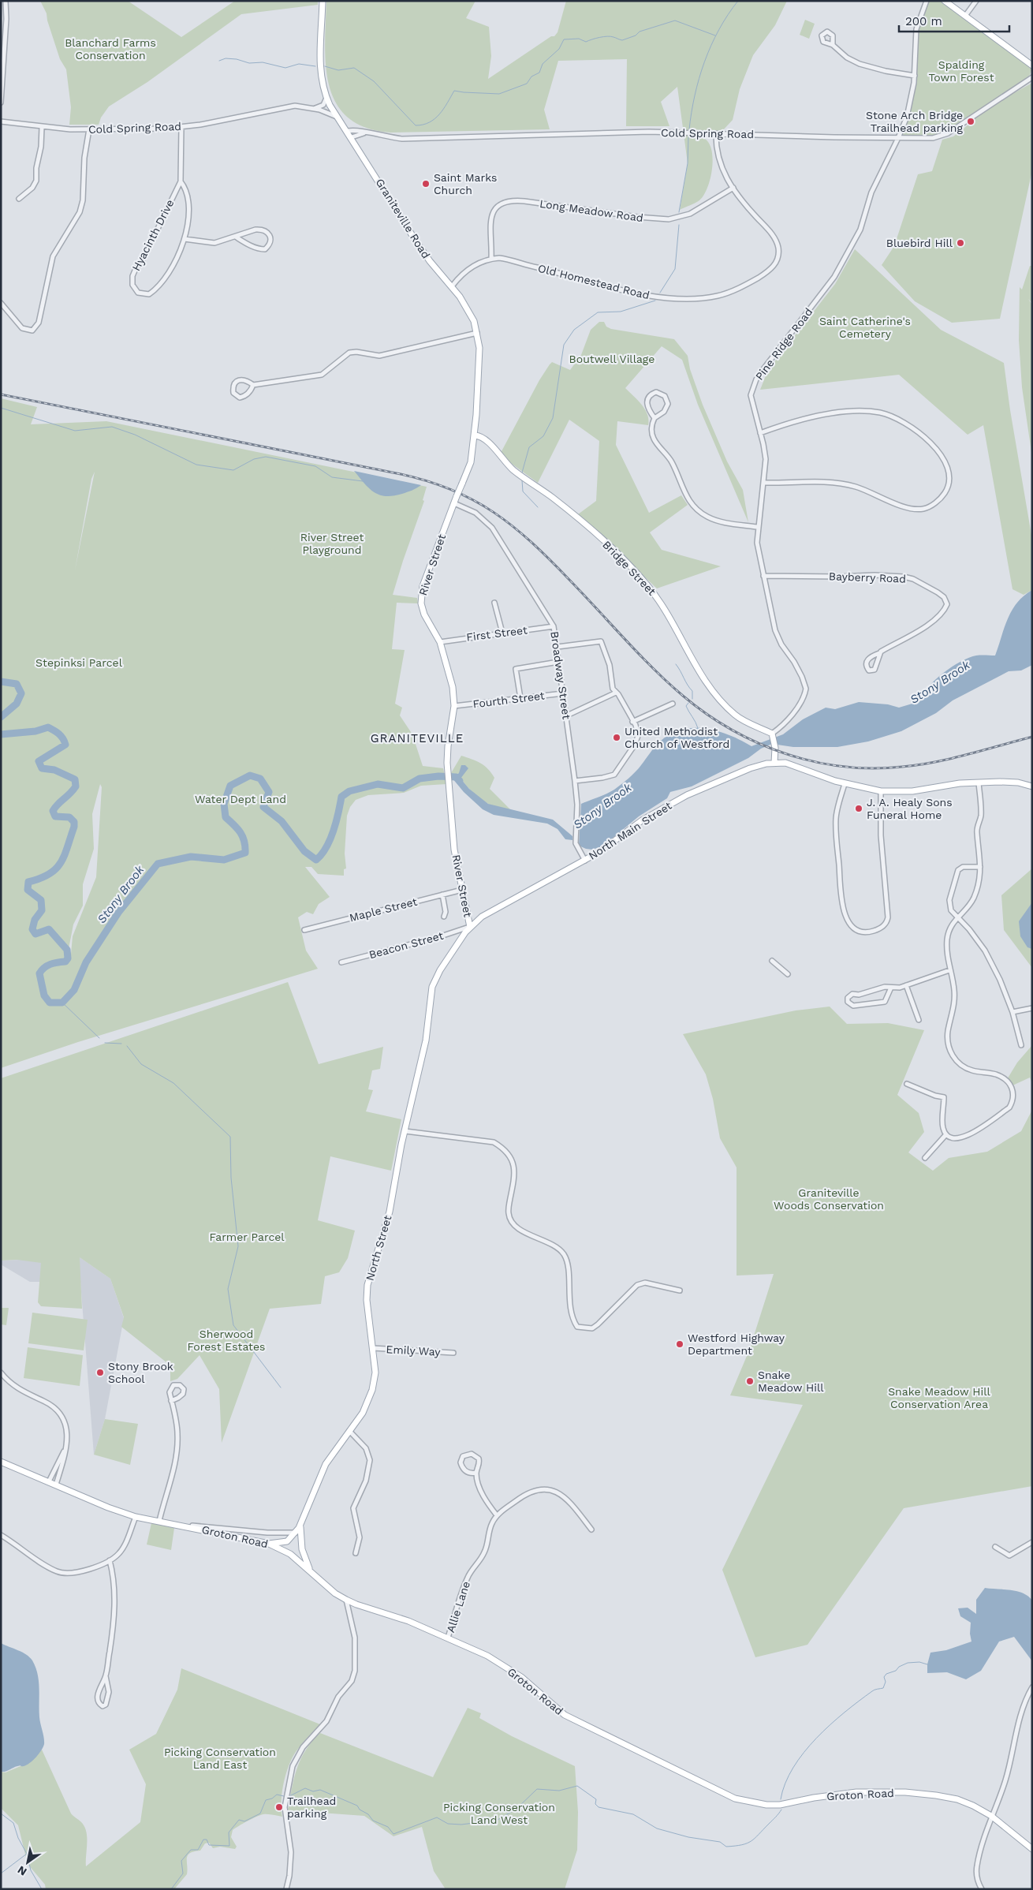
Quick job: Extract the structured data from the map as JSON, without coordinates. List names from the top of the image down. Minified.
{"streets":{"main road":["Graniteville Road","River Street","Bridge Street","North Main Street","North Street","Groton Road"],"street":["Cold Spring Road","Long Meadow Road","Hyacinth Drive","Old Homestead Road","Pine Ridge Road","Bayberry Road","First Street","Broadway Street","Fourth Street","Maple Street","Beacon Street","Emily Way","Allie Lane"]},"crossings":[["Cold Spring Road","Graniteville Road"],["Cold Spring Road","Hyacinth Drive"],["Cold Spring Road","Old Homestead Road"],["Cold Spring Road","Pine Ridge Road"],["Long Meadow Road","Old Homestead Road"],["Graniteville Road","Old Homestead Road"],["Graniteville Road","River Street"],["Graniteville Road","Bridge Street"],["Pine Ridge Road","Bridge Street"],["Pine Ridge Road","Bayberry Road"],["River Street","Bridge Street"],["River Street","First Street"],["River Street","Broadway Street"],["River Street","Fourth Street"],["River Street","North Main Street"],["River Street","Maple Street"],["River Street","Beacon Street"],["River Street","North Street"],["First Street","Broadway Street"],["Broadway Street","Fourth Street"],["Broadway Street","North Main Street"],["North Main Street","Beacon Street"],["North Main Street","North Street"],["Beacon Street","North Street"],["North Street","Emily Way"],["North Street","Groton Road"],["Groton Road","Allie Lane"]],"districts":["GRANITEVILLE"],"water":["Stony Brook"],"parks":["Blanchard Farms Conservation","Spalding Town Forest","Saint Catherine's Cemetery","Boutwell Village","River Street Playground","Stepinksi Parcel","Water Dept Land","Graniteville Woods Conservation","Farmer Parcel","Sherwood Forest Estates","Snake Meadow Hill Conservation Area","Picking Conservation Land East","Picking Conservation Land West"],"places":["Stone Arch Bridge Trailhead parking","Saint Marks Church","Bluebird Hill","United Methodist Church of Westford","J. A. Healy Sons Funeral Home","Westford Highway Department","Stony Brook School","Snake Meadow Hill","Trailhead parking"],"scale_bar":"200 m","north":"bottom left"}
